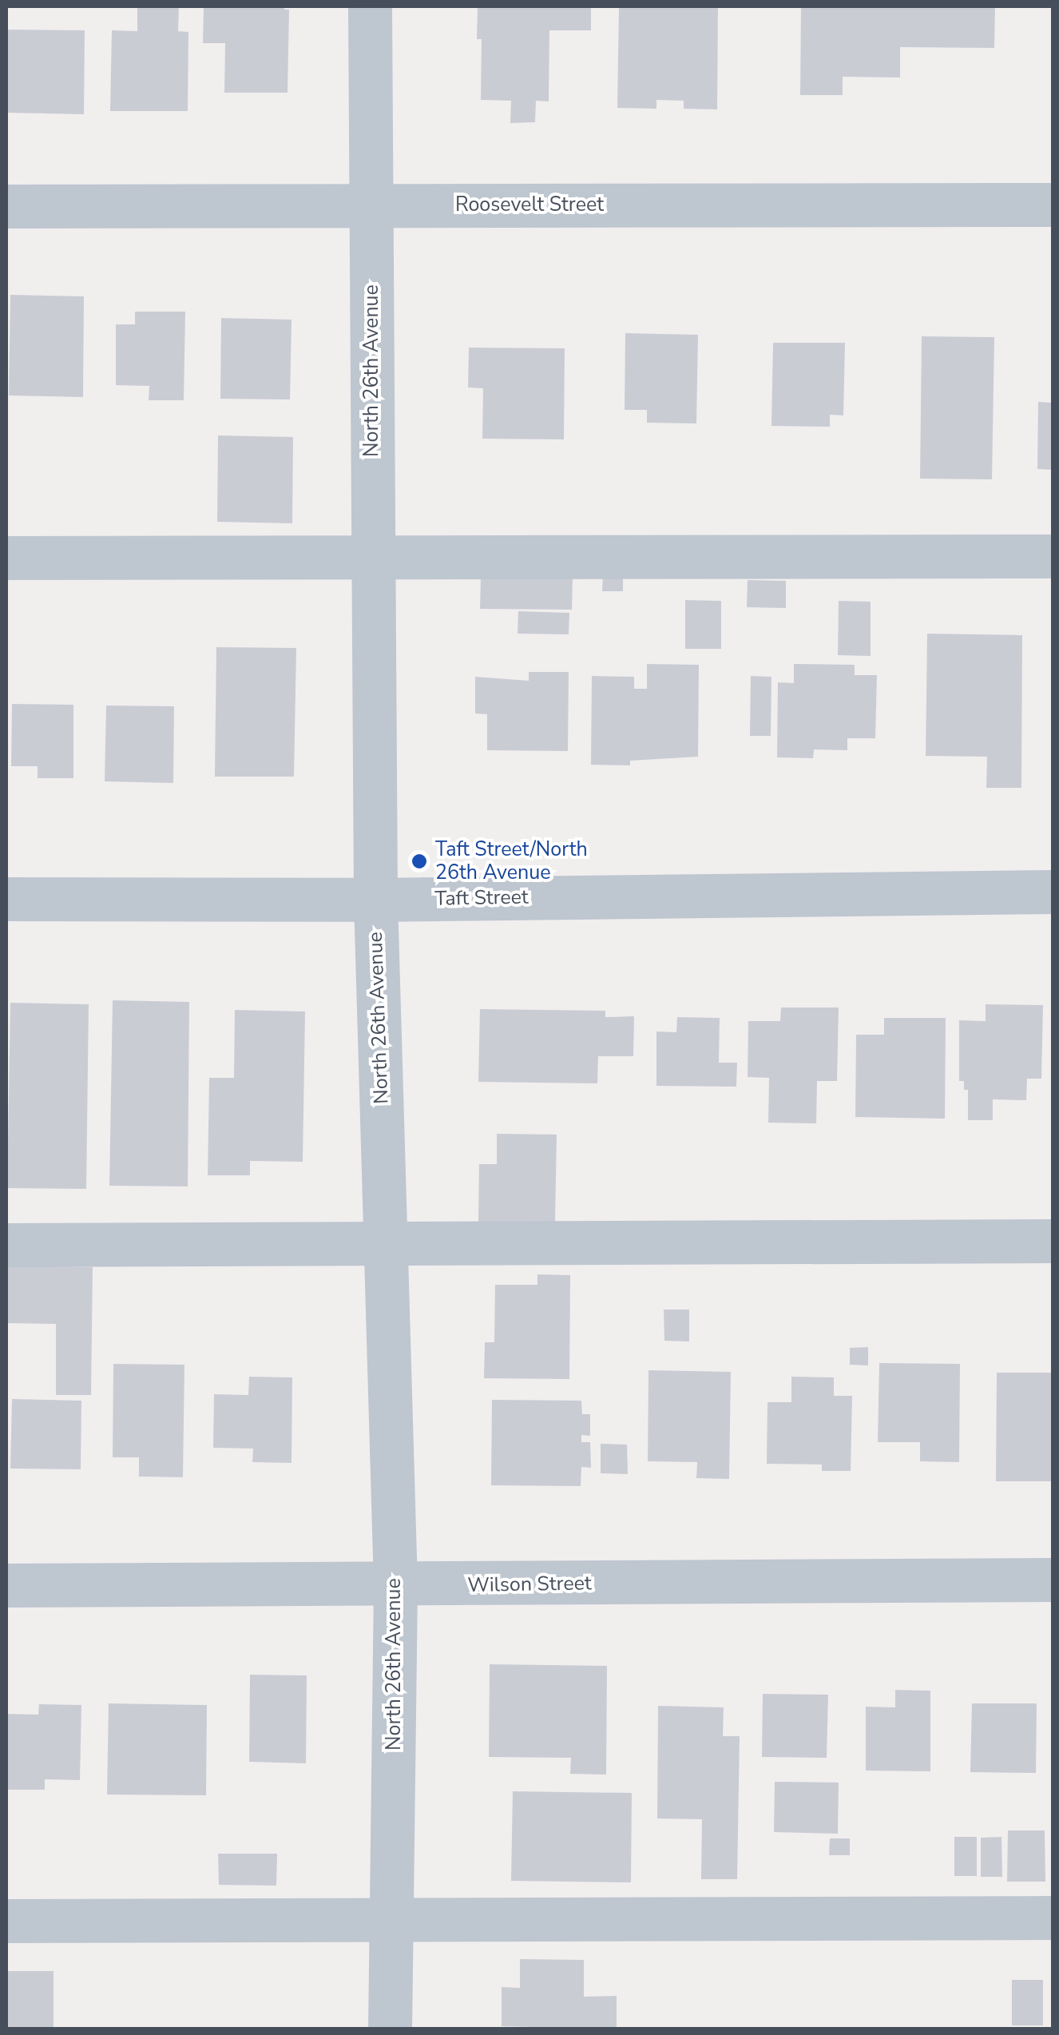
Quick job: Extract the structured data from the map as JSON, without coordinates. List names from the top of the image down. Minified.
{"streets":{"street":["Roosevelt Street","North 26th Avenue","Taft Street","Wilson Street"]},"crossings":[["Roosevelt Street","North 26th Avenue"],["North 26th Avenue","Taft Street"],["North 26th Avenue","Wilson Street"]],"places":["Taft Street/North 26th Avenue"]}
